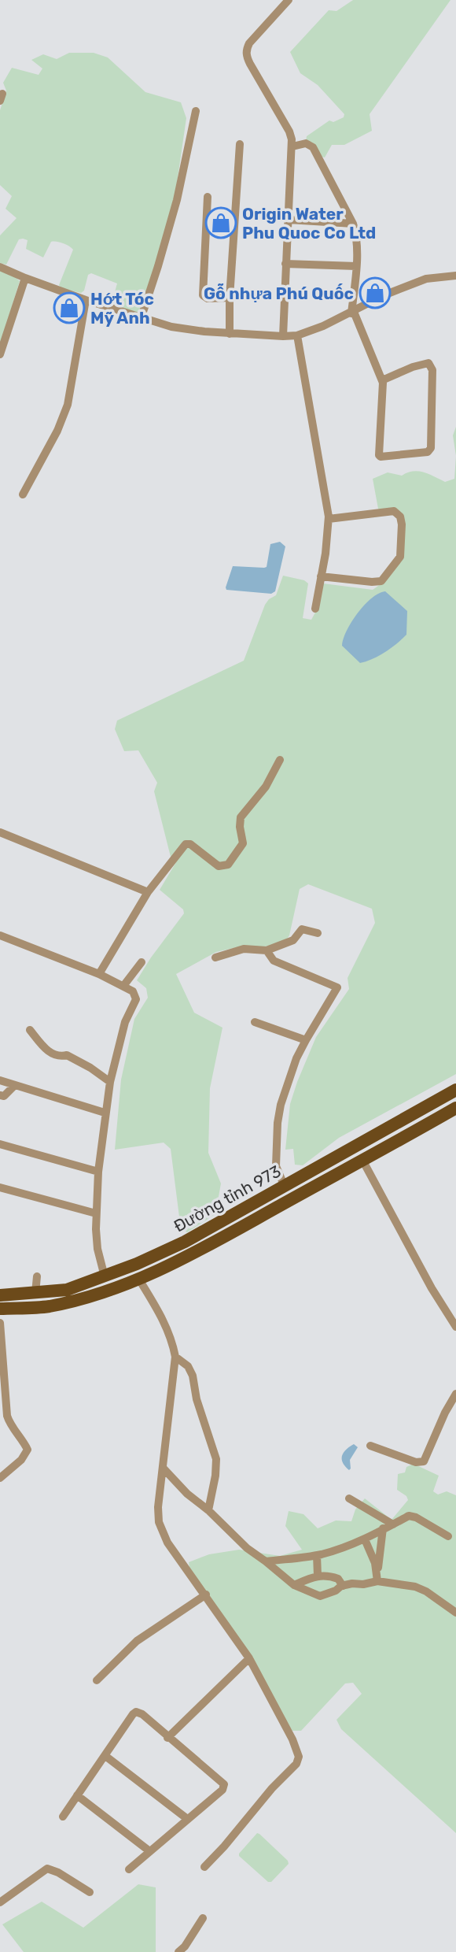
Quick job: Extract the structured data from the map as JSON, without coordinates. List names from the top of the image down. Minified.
{"streets":{"main road":["Đường tỉnh 973"]},"places":{"shop":["Origin Water Phu Quoc Co Ltd","Gỗ nhựa Phú Quốc","Hớt Tóc Mỹ Anh"]}}
